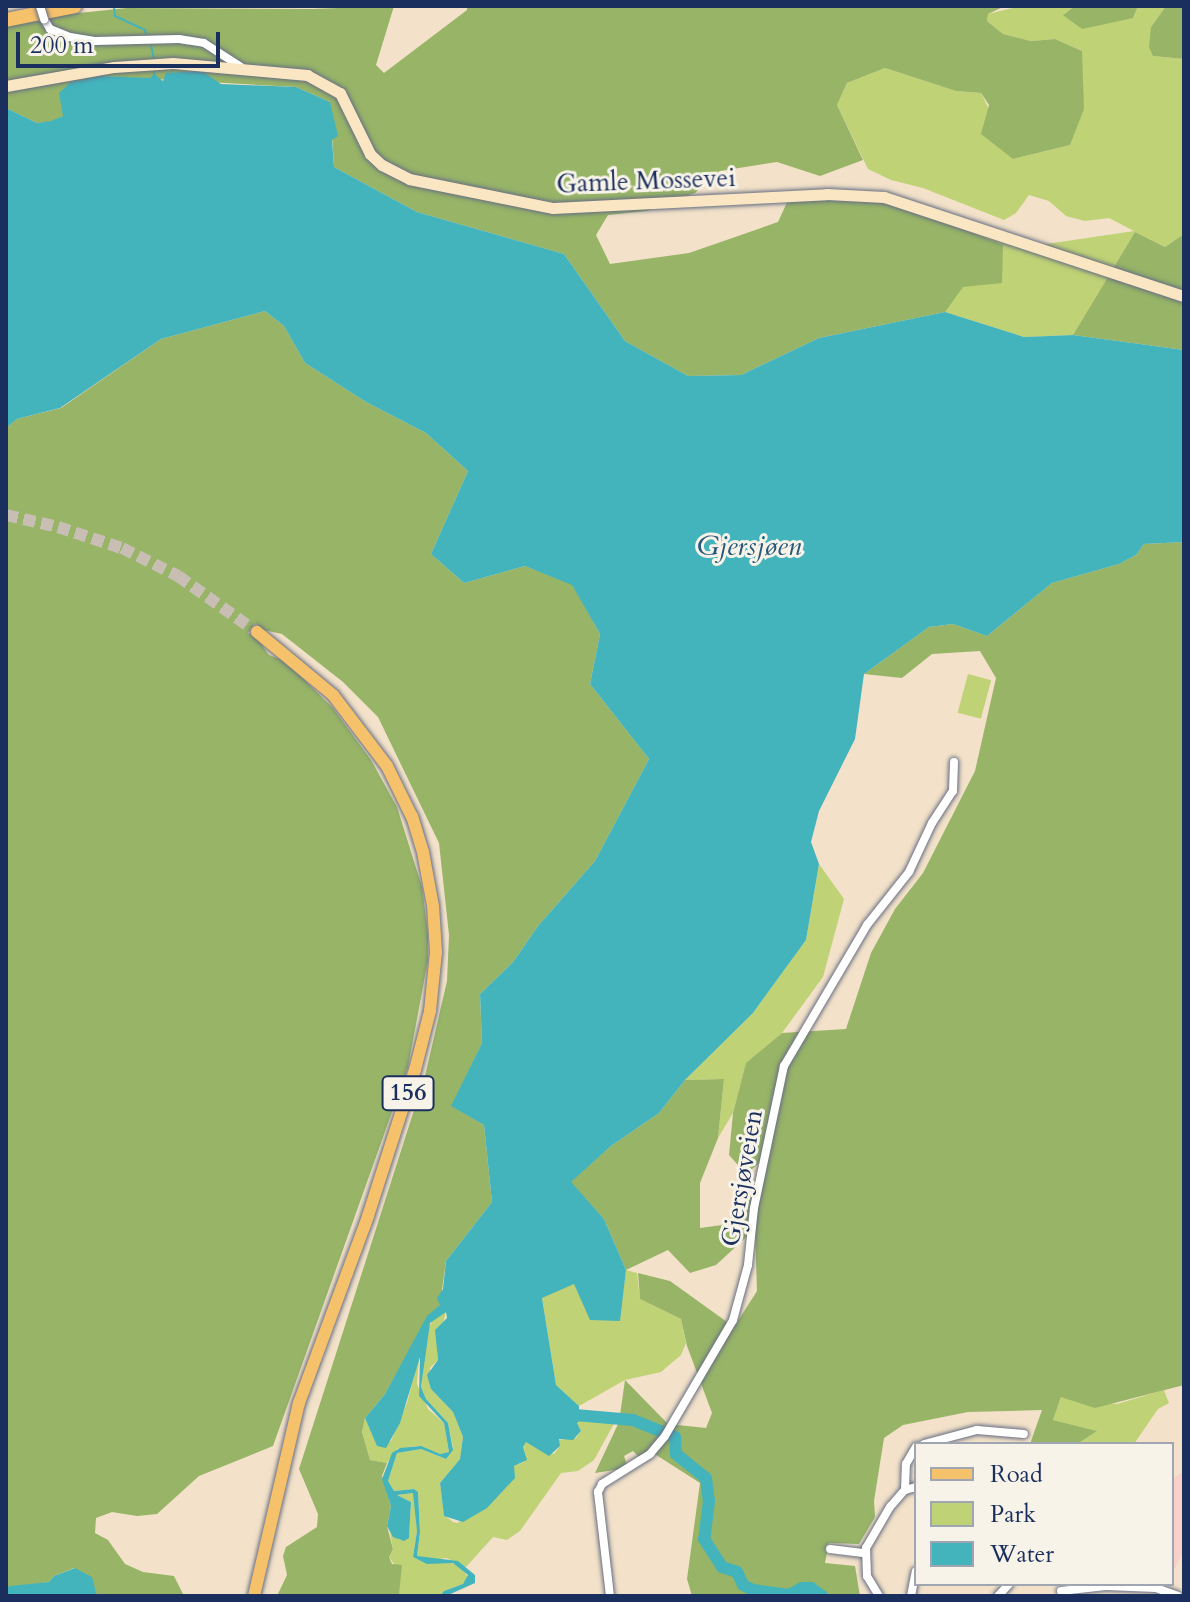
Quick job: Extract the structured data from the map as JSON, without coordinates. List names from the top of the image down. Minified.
{"streets":{"main road":["Gamle Mossevei","156"],"street":["Gjersjøveien"]},"water":["Gjersjøen"],"legend":["Road","Park","Water"],"scale_bar":"200 m"}
